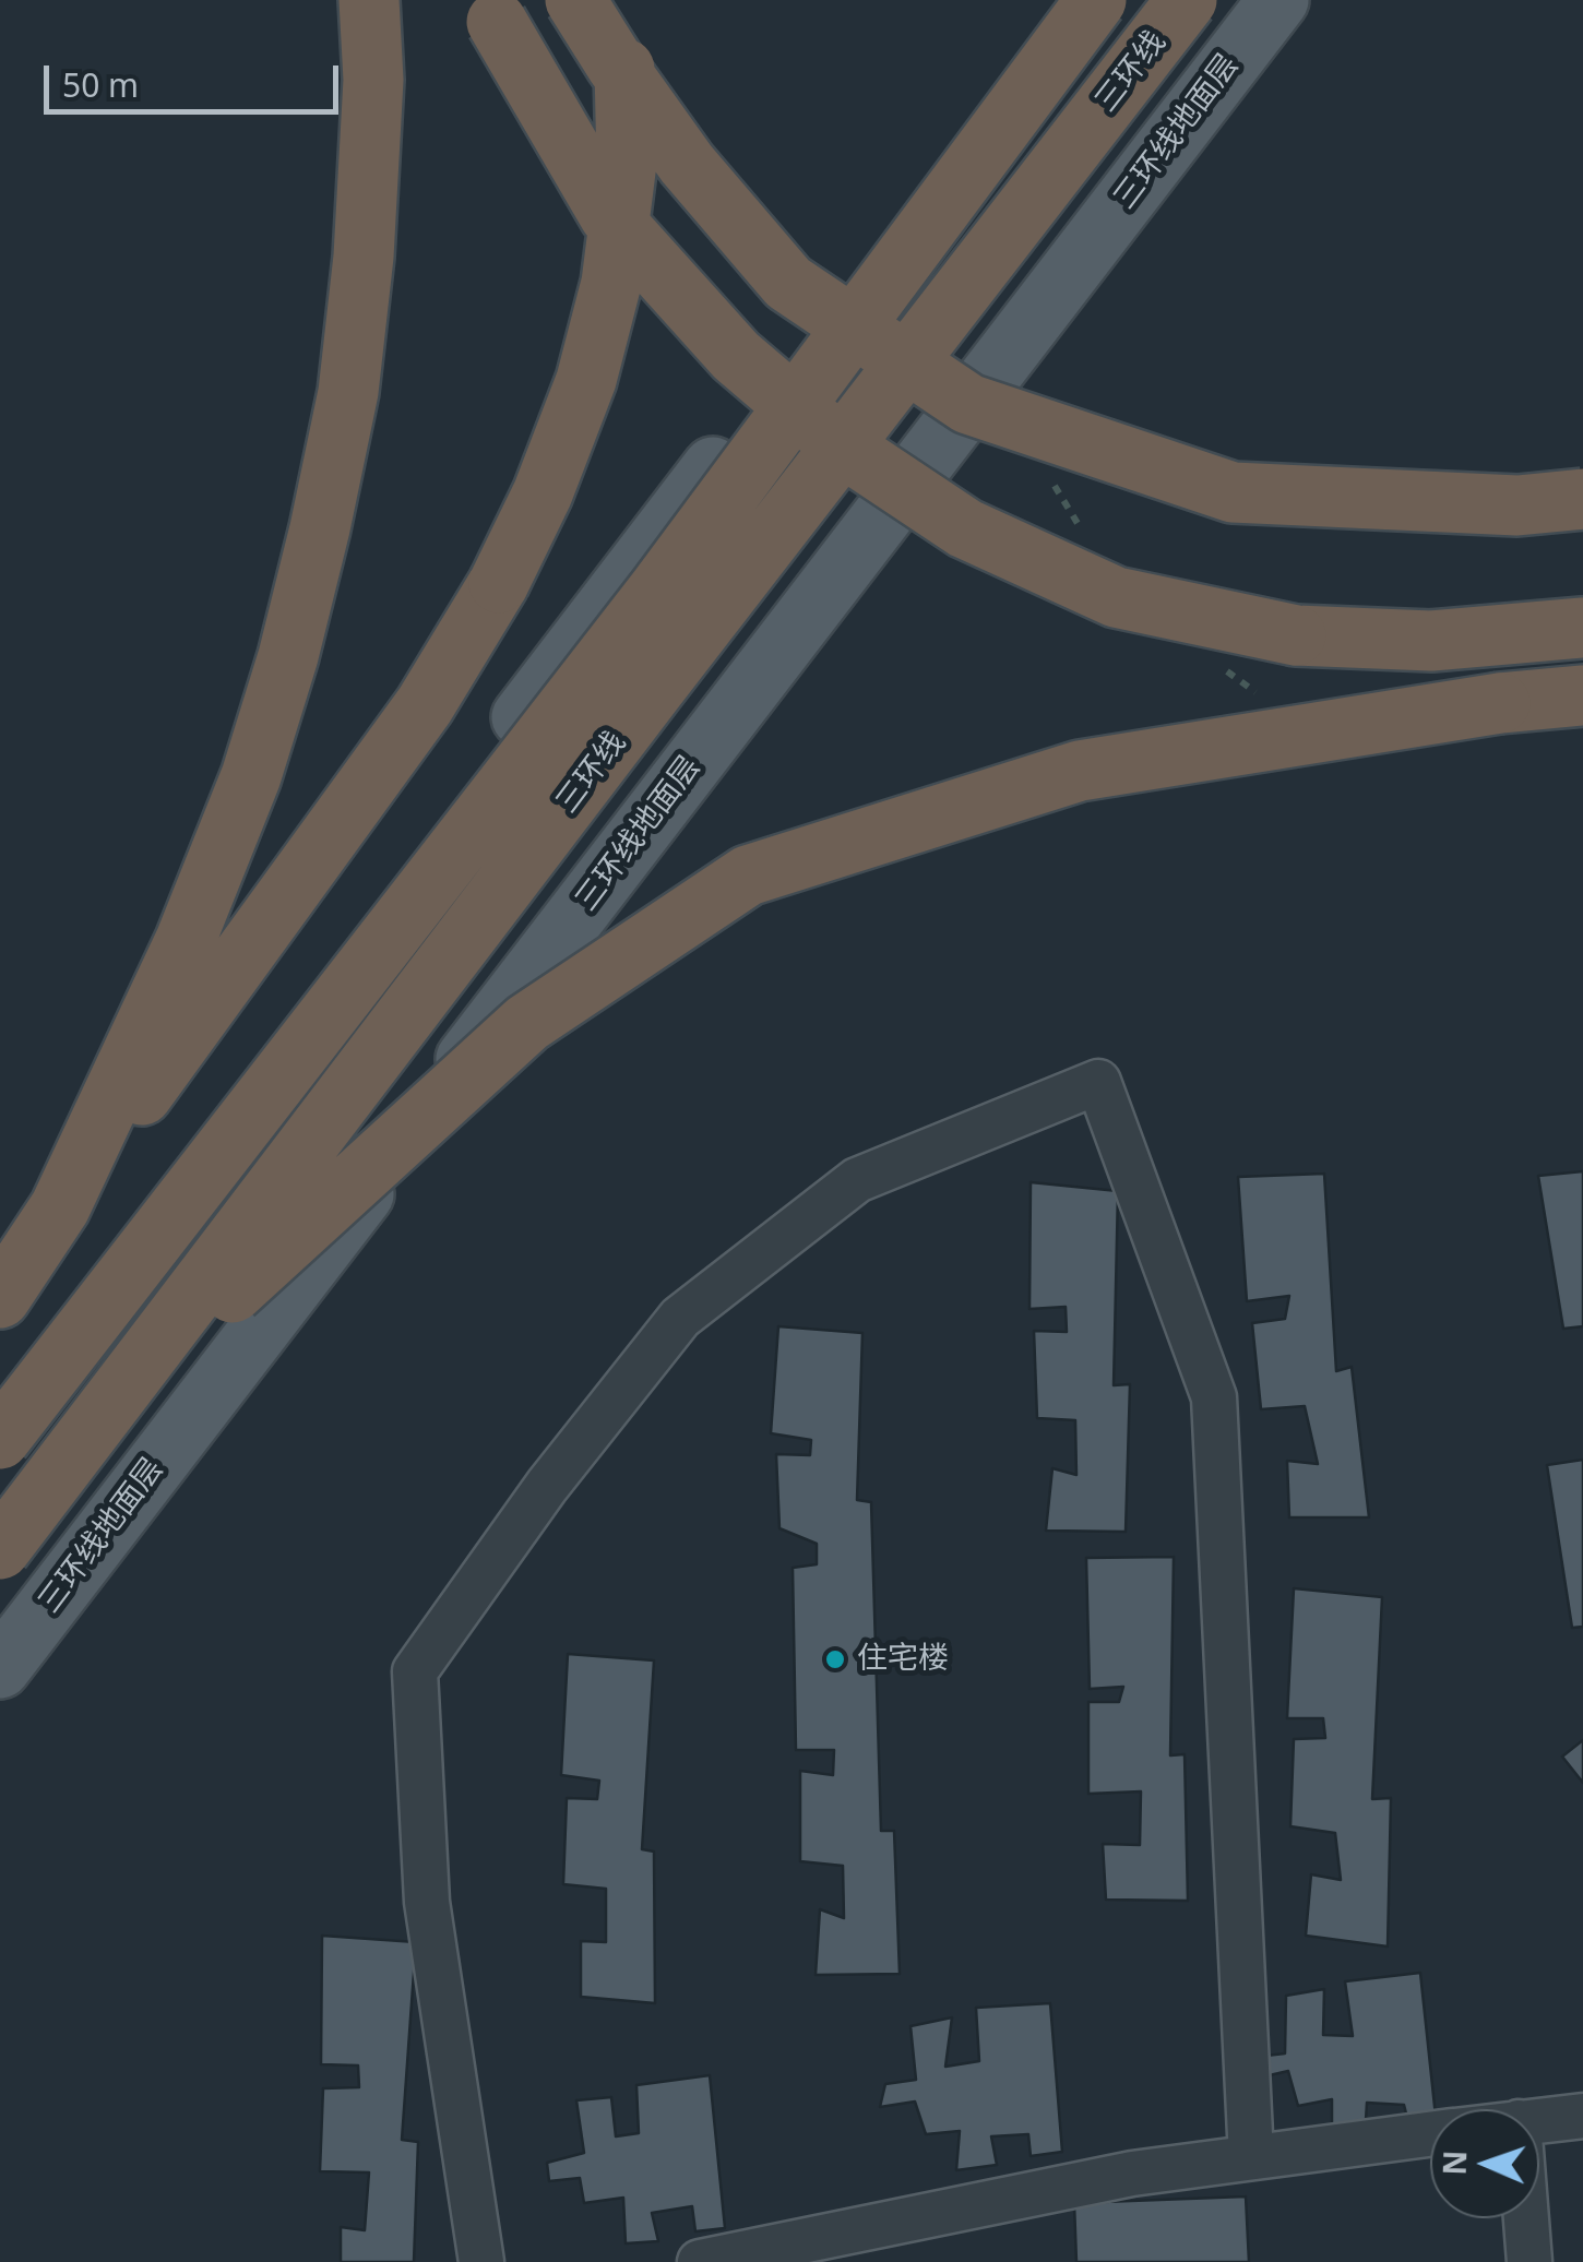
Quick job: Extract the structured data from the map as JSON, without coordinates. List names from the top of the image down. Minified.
{"streets":{"highway":["三环线"],"main road":["三环线地面层"]},"places":["住宅楼"],"scale_bar":"50 m","north":"left"}
